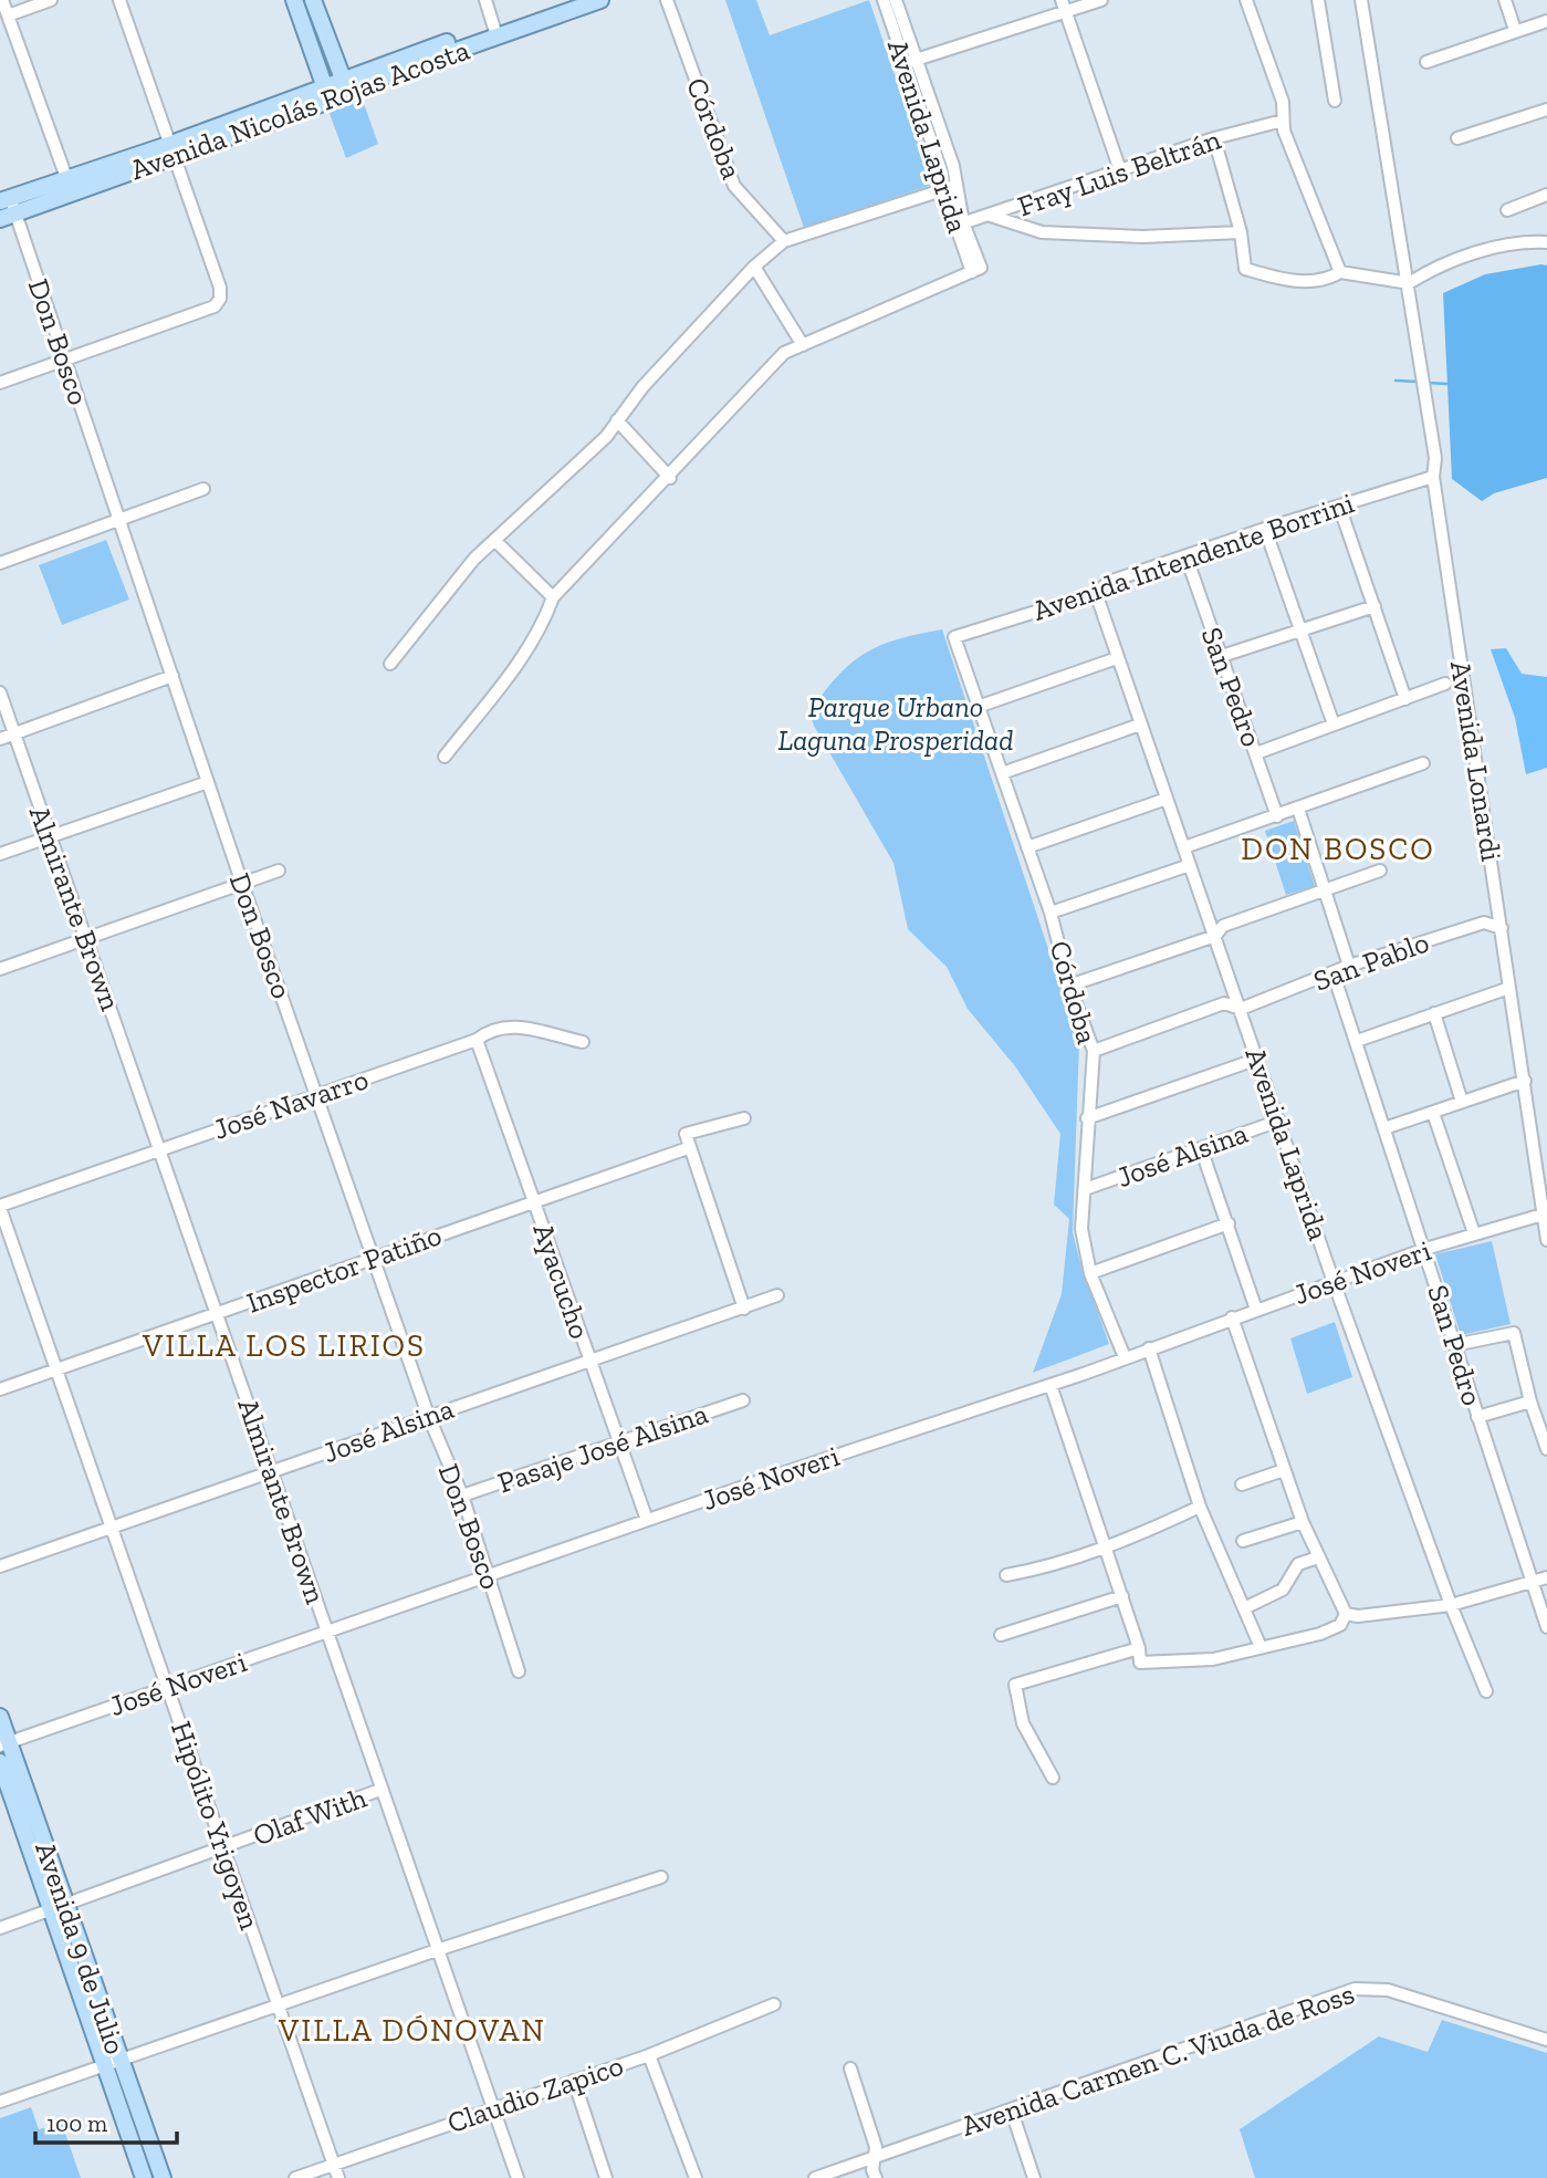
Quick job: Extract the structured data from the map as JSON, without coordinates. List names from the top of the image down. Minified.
{"streets":{"main road":["Avenida Nicolás Rojas Acosta","Avenida 9 de Julio"],"street":["Córdoba","Avenida Laprida","Fray Luis Beltrán","Don Bosco","Avenida Intendente Borrini","San Pedro","Avenida Lonardi","Almirante Brown","San Pablo","José Navarro","José Alsina","Inspector Patiño","José Noveri","Ayacucho","Pasaje José Alsina","Olaf With","Hipólito Yrigoyen","Avenida Carmen C. Viuda de Ross","Claudio Zapico"]},"crossings":[["Avenida Nicolás Rojas Acosta","Don Bosco"],["Córdoba","Avenida Intendente Borrini"],["Córdoba","San Pablo"],["Córdoba","José Alsina"],["Córdoba","José Noveri"],["Avenida Laprida","Fray Luis Beltrán"],["Avenida Laprida","Avenida Intendente Borrini"],["Avenida Laprida","San Pablo"],["Avenida Laprida","José Alsina"],["Avenida Laprida","José Noveri"],["Don Bosco","José Navarro"],["Don Bosco","José Alsina"],["Don Bosco","Inspector Patiño"],["Don Bosco","José Noveri"],["Don Bosco","Pasaje José Alsina"],["Avenida Intendente Borrini","San Pedro"],["Avenida Intendente Borrini","Avenida Lonardi"],["San Pedro","San Pablo"],["San Pedro","José Noveri"],["Avenida Lonardi","San Pablo"],["Avenida Lonardi","José Noveri"],["Almirante Brown","José Navarro"],["Almirante Brown","José Alsina"],["Almirante Brown","Inspector Patiño"],["Almirante Brown","José Noveri"],["Almirante Brown","Olaf With"],["Almirante Brown","Claudio Zapico"],["José Navarro","Ayacucho"],["José Navarro","Hipólito Yrigoyen"],["José Alsina","Ayacucho"],["José Alsina","Hipólito Yrigoyen"],["Inspector Patiño","Ayacucho"],["Inspector Patiño","Hipólito Yrigoyen"],["José Noveri","Ayacucho"],["José Noveri","Hipólito Yrigoyen"],["José Noveri","Avenida 9 de Julio"],["Ayacucho","Pasaje José Alsina"],["Olaf With","Hipólito Yrigoyen"],["Olaf With","Avenida 9 de Julio"],["Hipólito Yrigoyen","Claudio Zapico"]],"districts":["DON BOSCO","VILLA LOS LIRIOS","VILLA DÓNOVAN"],"parks":["Parque Urbano Laguna Prosperidad"],"scale_bar":"100 m"}
